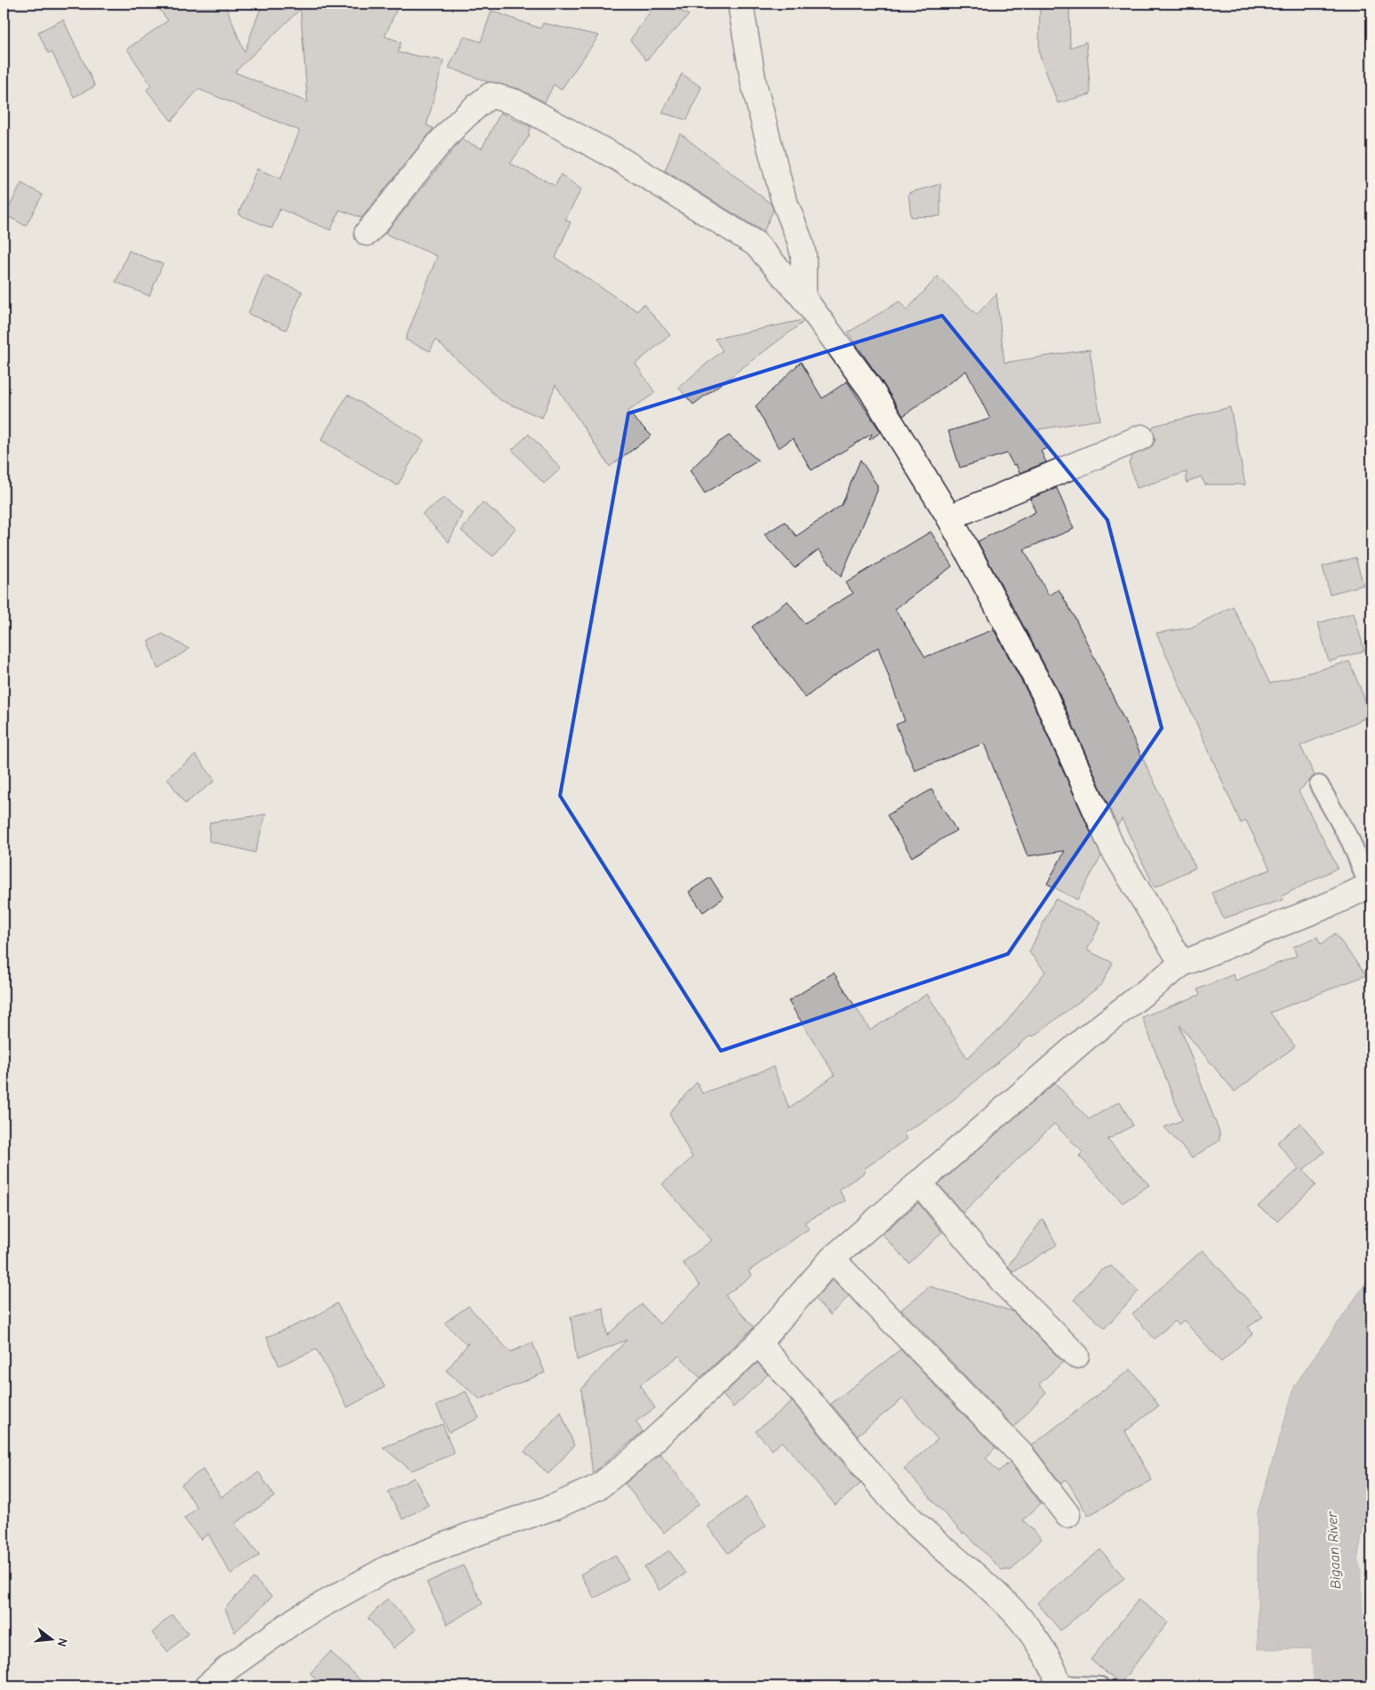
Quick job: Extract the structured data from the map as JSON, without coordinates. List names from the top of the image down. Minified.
{"water":["Bigaan River"],"north":"right"}
